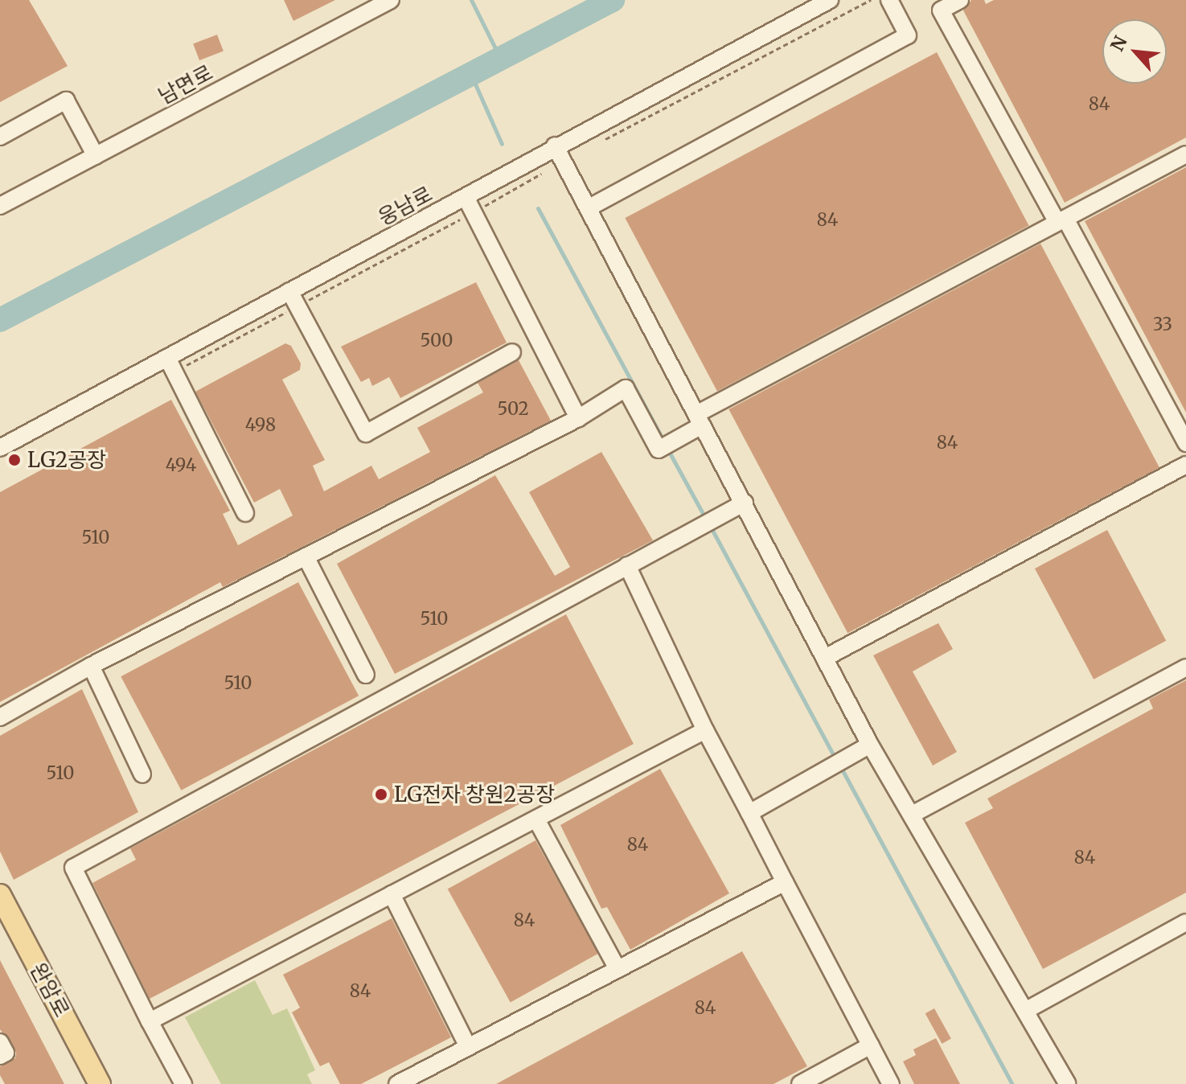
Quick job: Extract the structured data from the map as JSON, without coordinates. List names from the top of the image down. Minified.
{"streets":{"main road":["완암로"],"street":["남면로","웅남로"]},"places":["LG2공장","LG전자 창원2공장"],"house_numbers":["84","84","33","500","502","498","84","494","510","510","510","510","84","84","84","84","84"],"north":"top left"}
